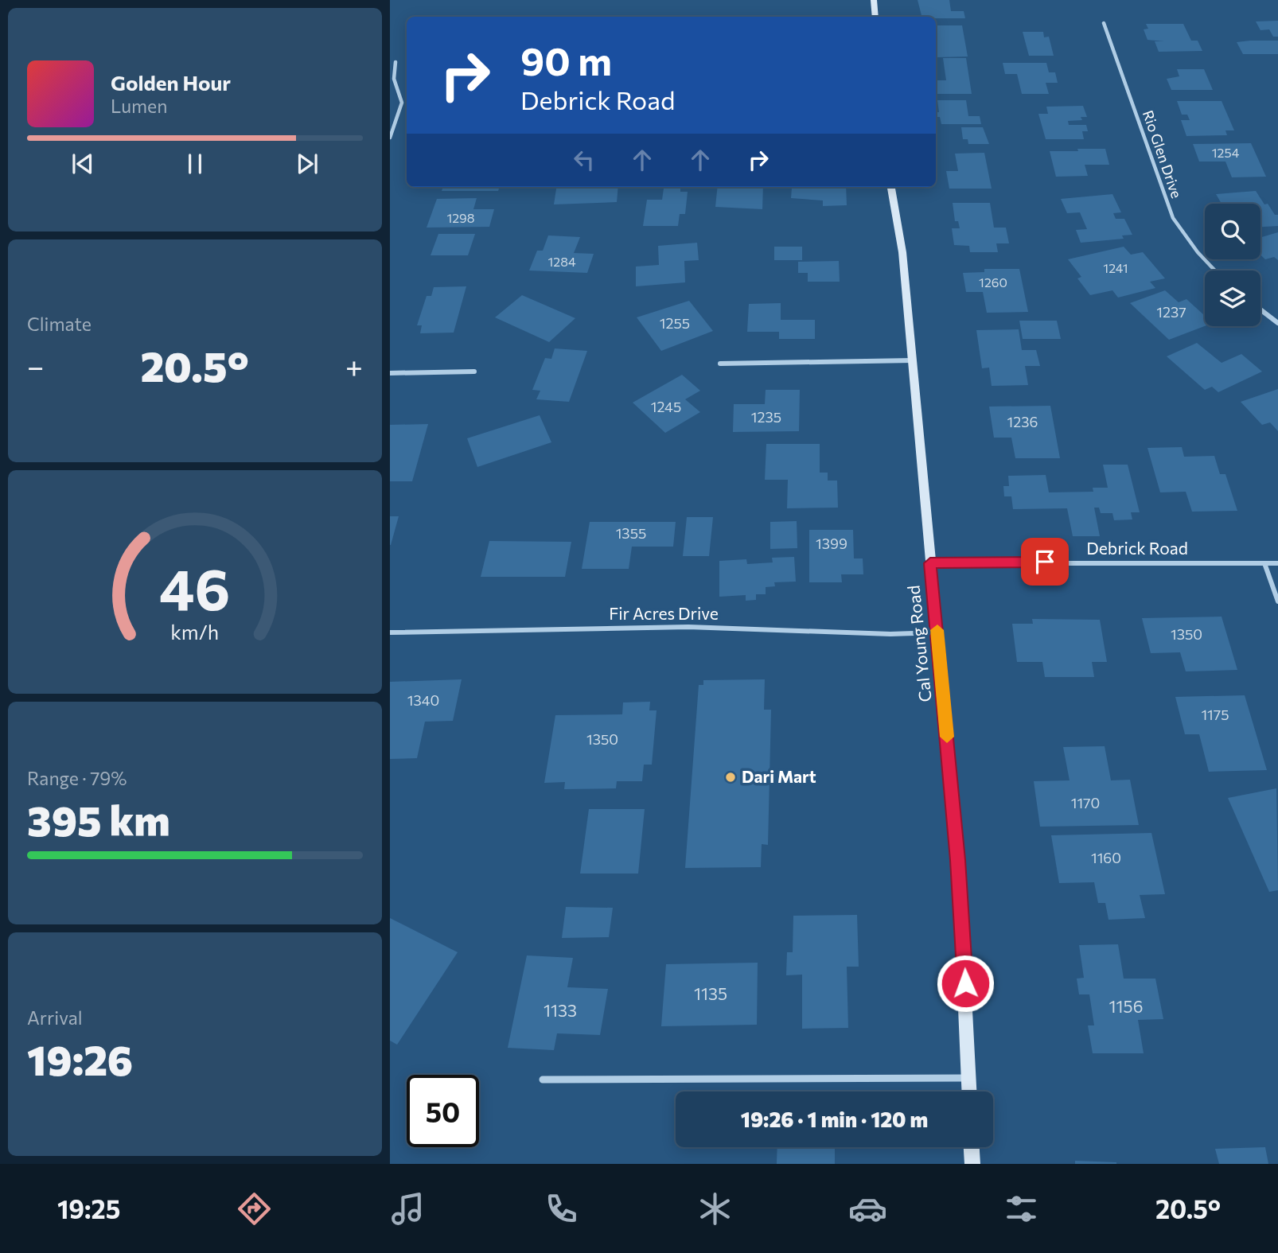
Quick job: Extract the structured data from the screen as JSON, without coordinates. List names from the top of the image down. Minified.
{"streets":{"main road":["Cal Young Road"],"street":["Rio Glen Drive","Debrick Road","Fir Acres Drive"]},"crossings":[["Debrick Road","Cal Young Road"],["Fir Acres Drive","Cal Young Road"]],"places":["Dari Mart"],"house_numbers":["1254","1298","1284","1241","1260","1237","1255","1245","1235","1236","1355","1399","1350","1340","1175","1350","1170","1160","1135","1156","1133"],"page":{"turn":["90 m","Debrick Road"],"song":["Golden Hour","Lumen"],"tile":["Climate",["Range · 79%","395 km"],["Arrival","19:26"]],"heat":["−","20.5°","+"],"limit":"50","trip":"19:26 · 1 min · 120 m","tabs":["19:25","20.5°"],"gauge":["46","km/h"]}}
